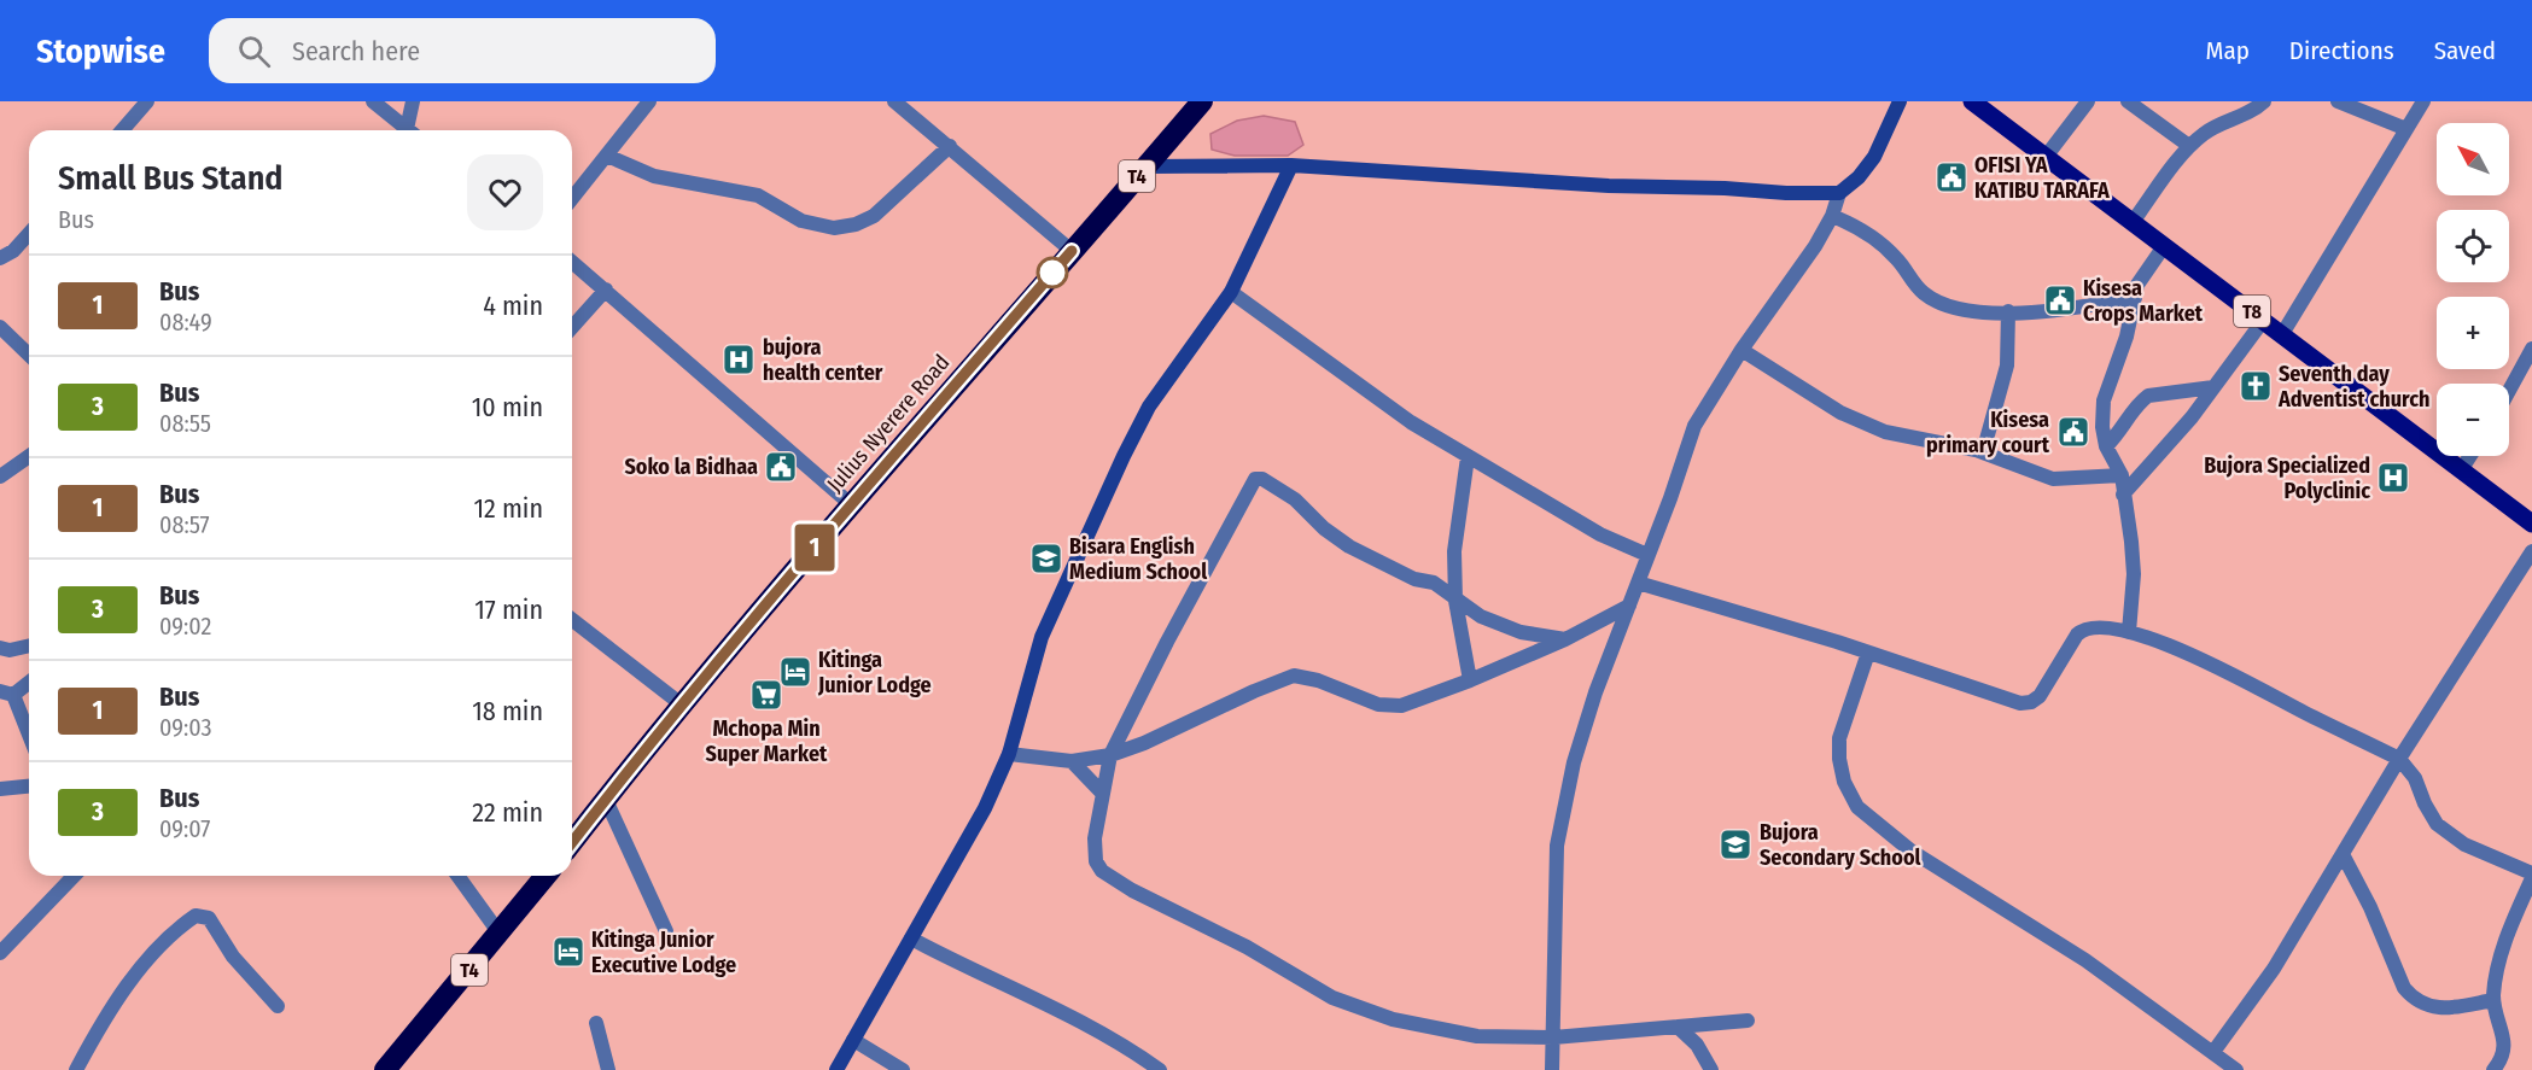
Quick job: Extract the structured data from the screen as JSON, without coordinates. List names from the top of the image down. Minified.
{"streets":{"highway":["T4","Julius Nyerere Road"],"main road":["T8"]},"places":{"public building":["OFISI YA KATIBU TARAFA","Kisesa Crops Market","Kisesa primary court","Soko la Bidhaa"],"hospital":["bujora health center","Bujora Specialized Polyclinic"],"church":["Seventh day Adventist church"],"school or university":["Bisara English Medium School","Bujora Secondary School"],"hotel":["Kitinga Junior Lodge","Kitinga Junior Executive Lodge"],"supermarket":["Mchopa Min Super Market"]},"lines":["bus line 1"],"north":"top left","page":{"header":"Stopwise","search":"Search here","nav":["Map","Directions","Saved"],"on_map":"1","map_buttons":["+","−"],"heading":["Small Bus Stand","Bus"],"list":[{"mark":"1","name":"Bus","note":"08:49","value":"4 min"},{"mark":"3","name":"Bus","note":"08:55","value":"10 min"},{"mark":"1","name":"Bus","note":"08:57","value":"12 min"},{"mark":"3","name":"Bus","note":"09:02","value":"17 min"},{"mark":"1","name":"Bus","note":"09:03","value":"18 min"},{"mark":"3","name":"Bus","note":"09:07","value":"22 min"}]}}
